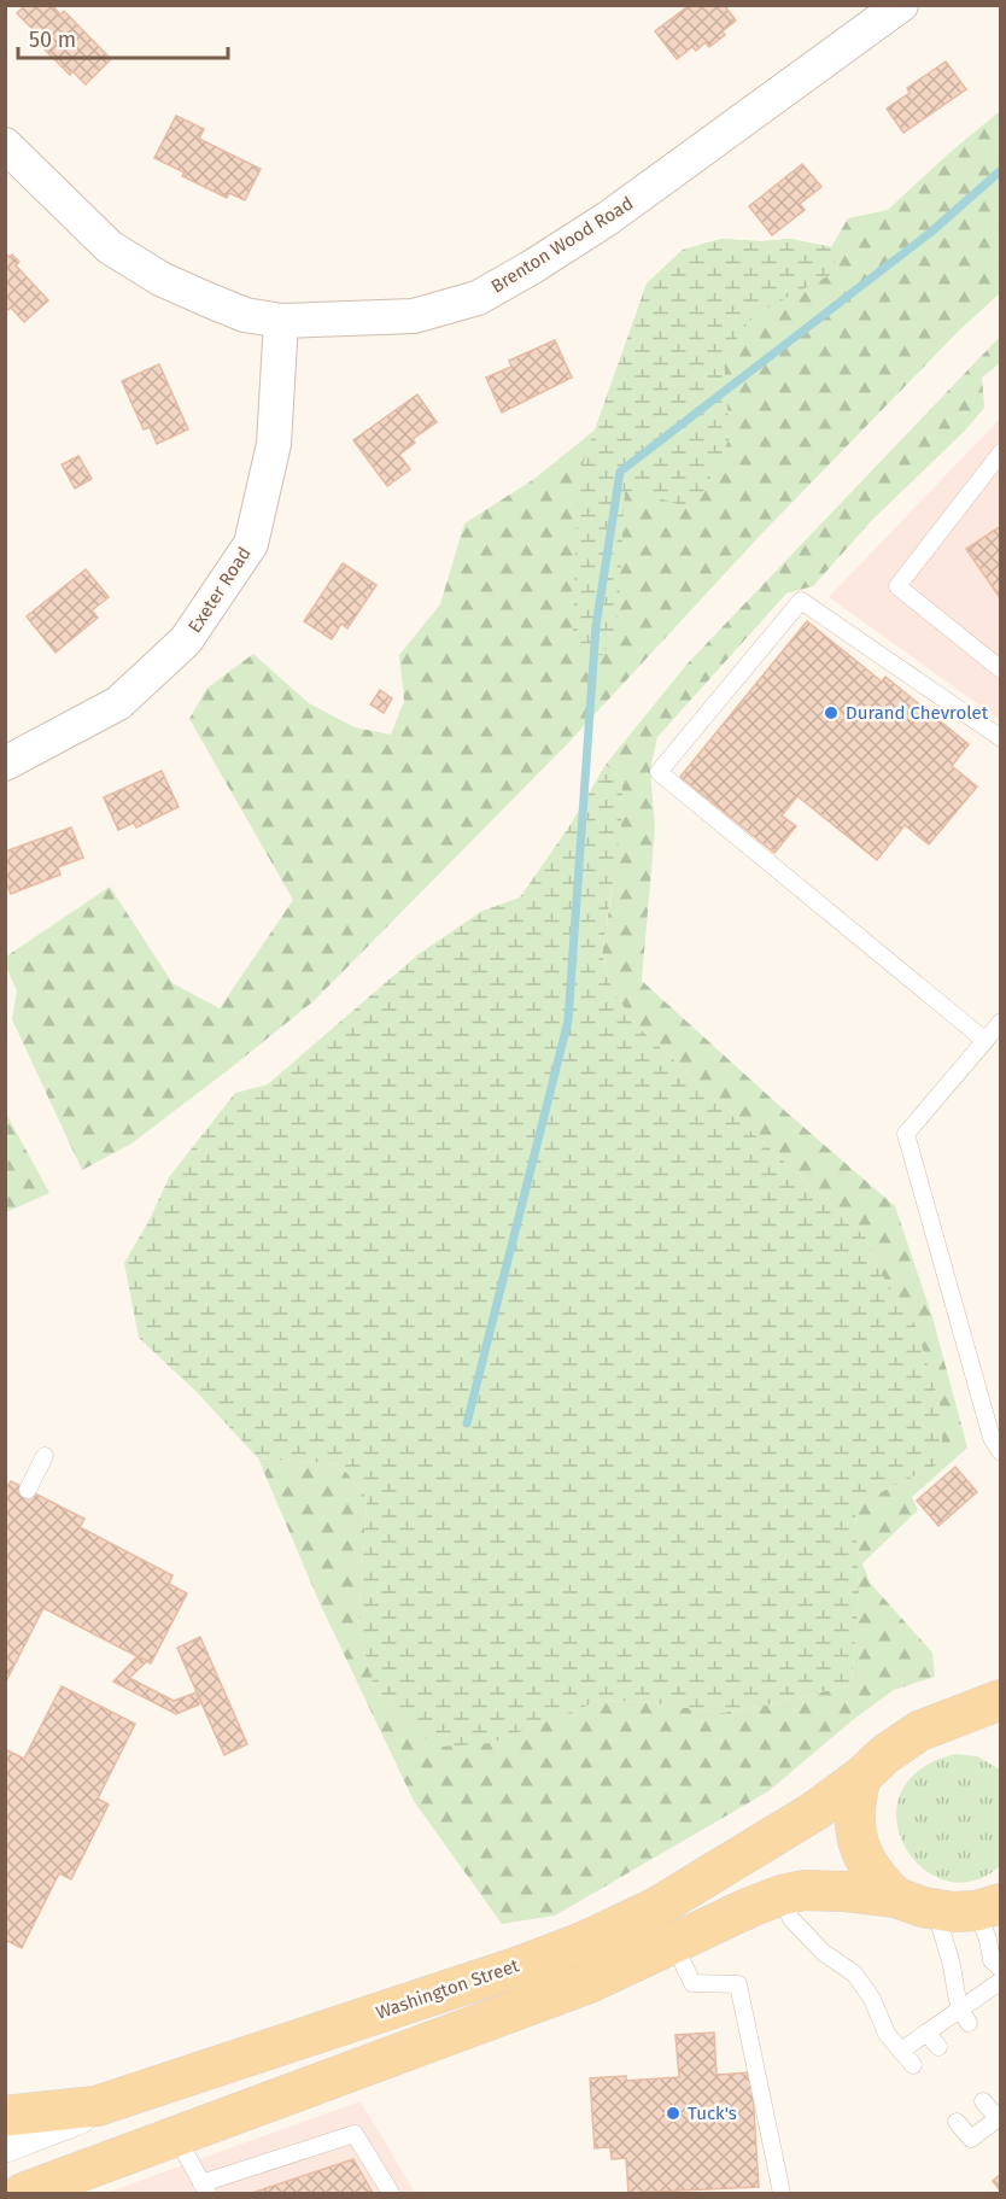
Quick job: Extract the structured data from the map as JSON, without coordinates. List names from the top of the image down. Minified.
{"streets":{"main road":["Washington Street"],"street":["Brenton Wood Road","Exeter Road"]},"crossings":[["Brenton Wood Road","Exeter Road"]],"places":["Durand Chevrolet","Tuck's"],"scale_bar":"50 m"}
